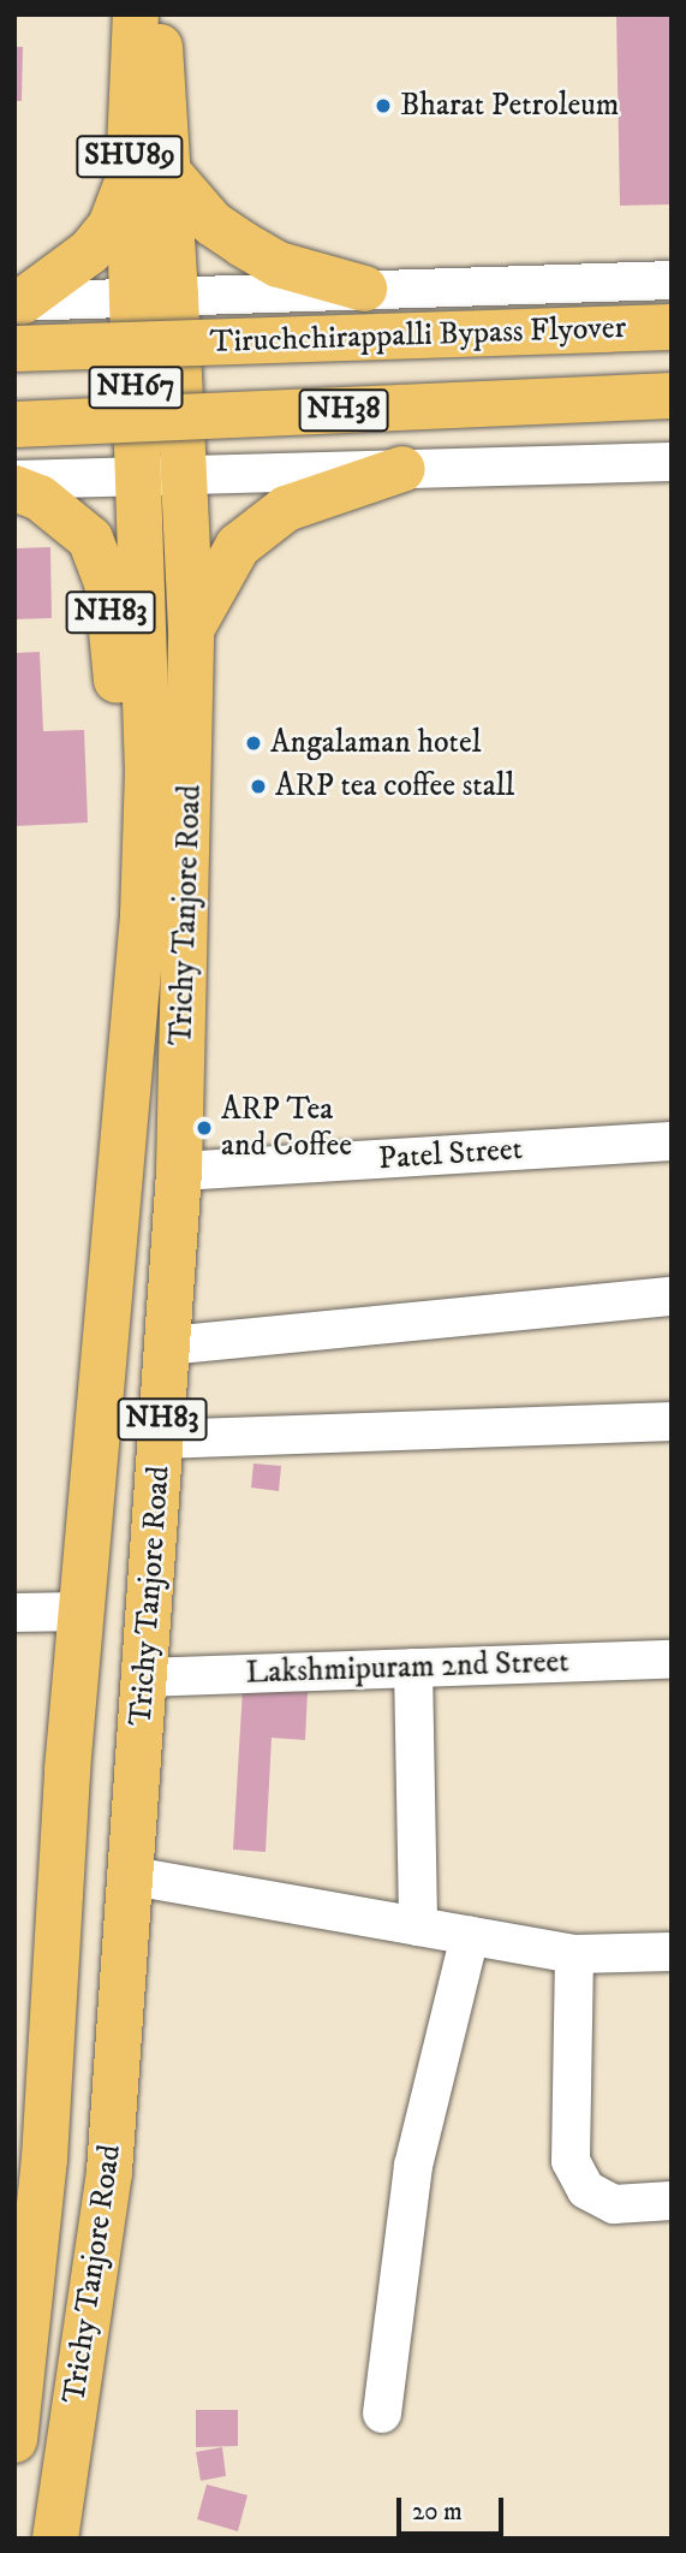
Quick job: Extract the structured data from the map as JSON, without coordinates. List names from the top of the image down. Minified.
{"streets":{"main road":["SHU89","Tiruchchirappalli Bypass Flyover","NH67","NH38","NH83","Trichy Tanjore Road"],"street":["Patel Street","Lakshmipuram 2nd Street"]},"crossings":[["SHU89","Trichy Tanjore Road"],["NH83","Trichy Tanjore Road"],["Trichy Tanjore Road","Patel Street"],["Trichy Tanjore Road","Lakshmipuram 2nd Street"]],"places":["Bharat Petroleum","Angalaman hotel","ARP tea coffee stall","ARP Tea and Coffee"],"scale_bar":"20 m"}
